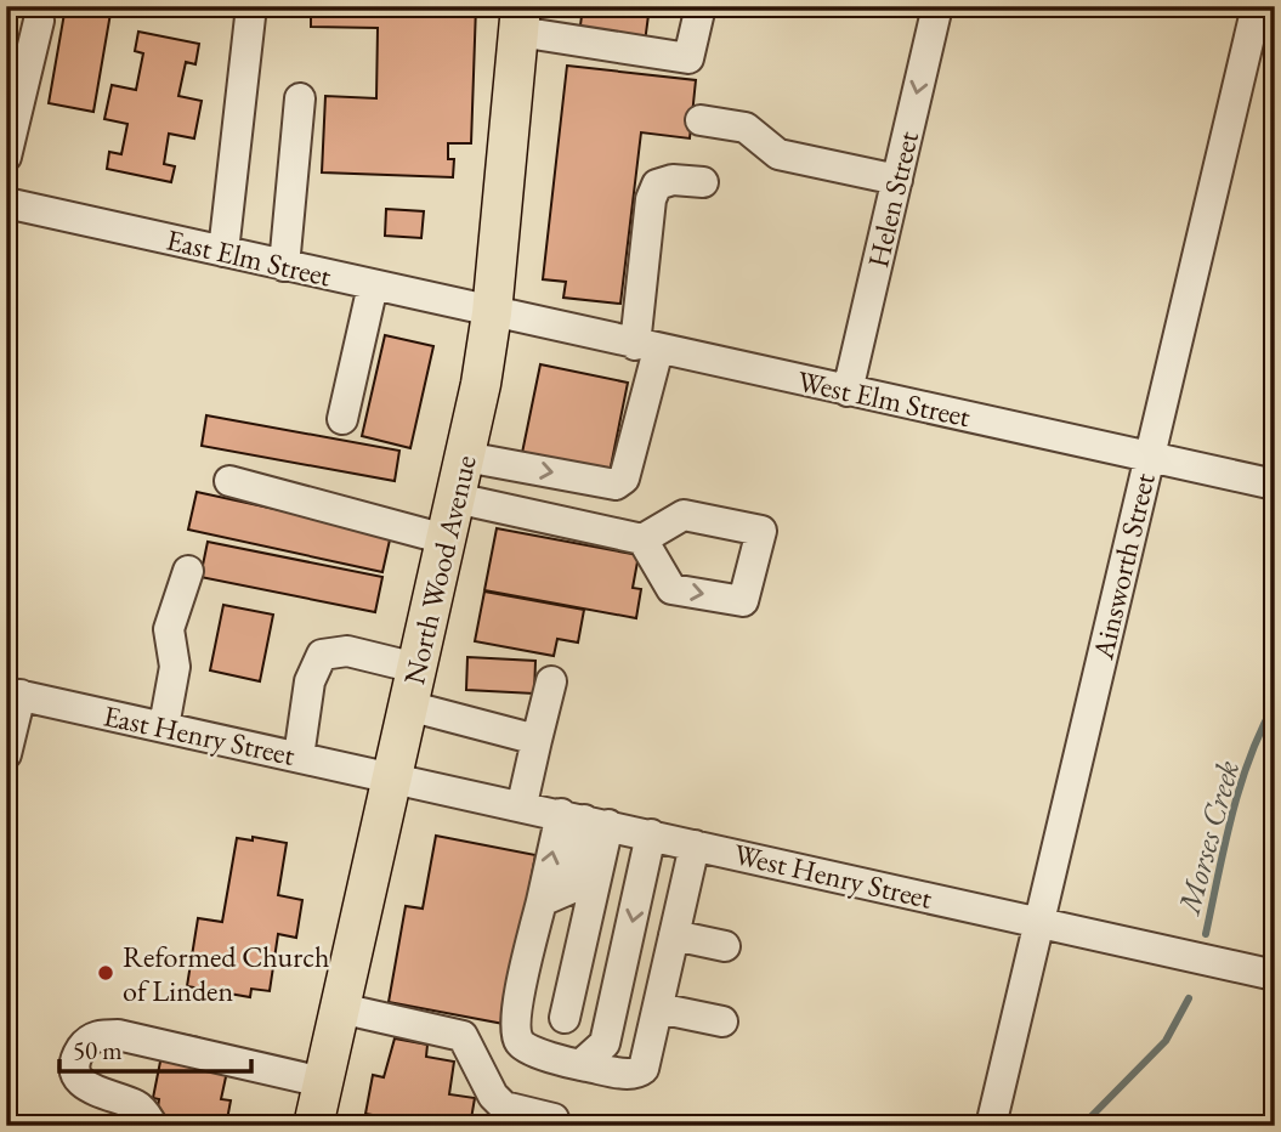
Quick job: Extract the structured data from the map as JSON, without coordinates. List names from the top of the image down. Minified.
{"streets":{"main road":["North Wood Avenue"],"street":["Helen Street","East Elm Street","West Elm Street","Ainsworth Street","East Henry Street","West Henry Street"]},"crossings":[["Helen Street","West Elm Street"],["East Elm Street","West Elm Street"],["East Elm Street","North Wood Avenue"],["West Elm Street","Ainsworth Street"],["West Elm Street","North Wood Avenue"],["Ainsworth Street","West Henry Street"],["North Wood Avenue","East Henry Street"],["North Wood Avenue","West Henry Street"],["East Henry Street","West Henry Street"]],"one_way":["Helen Street"],"water":["Morses Creek"],"places":["Reformed Church of Linden"],"scale_bar":"50 m"}
